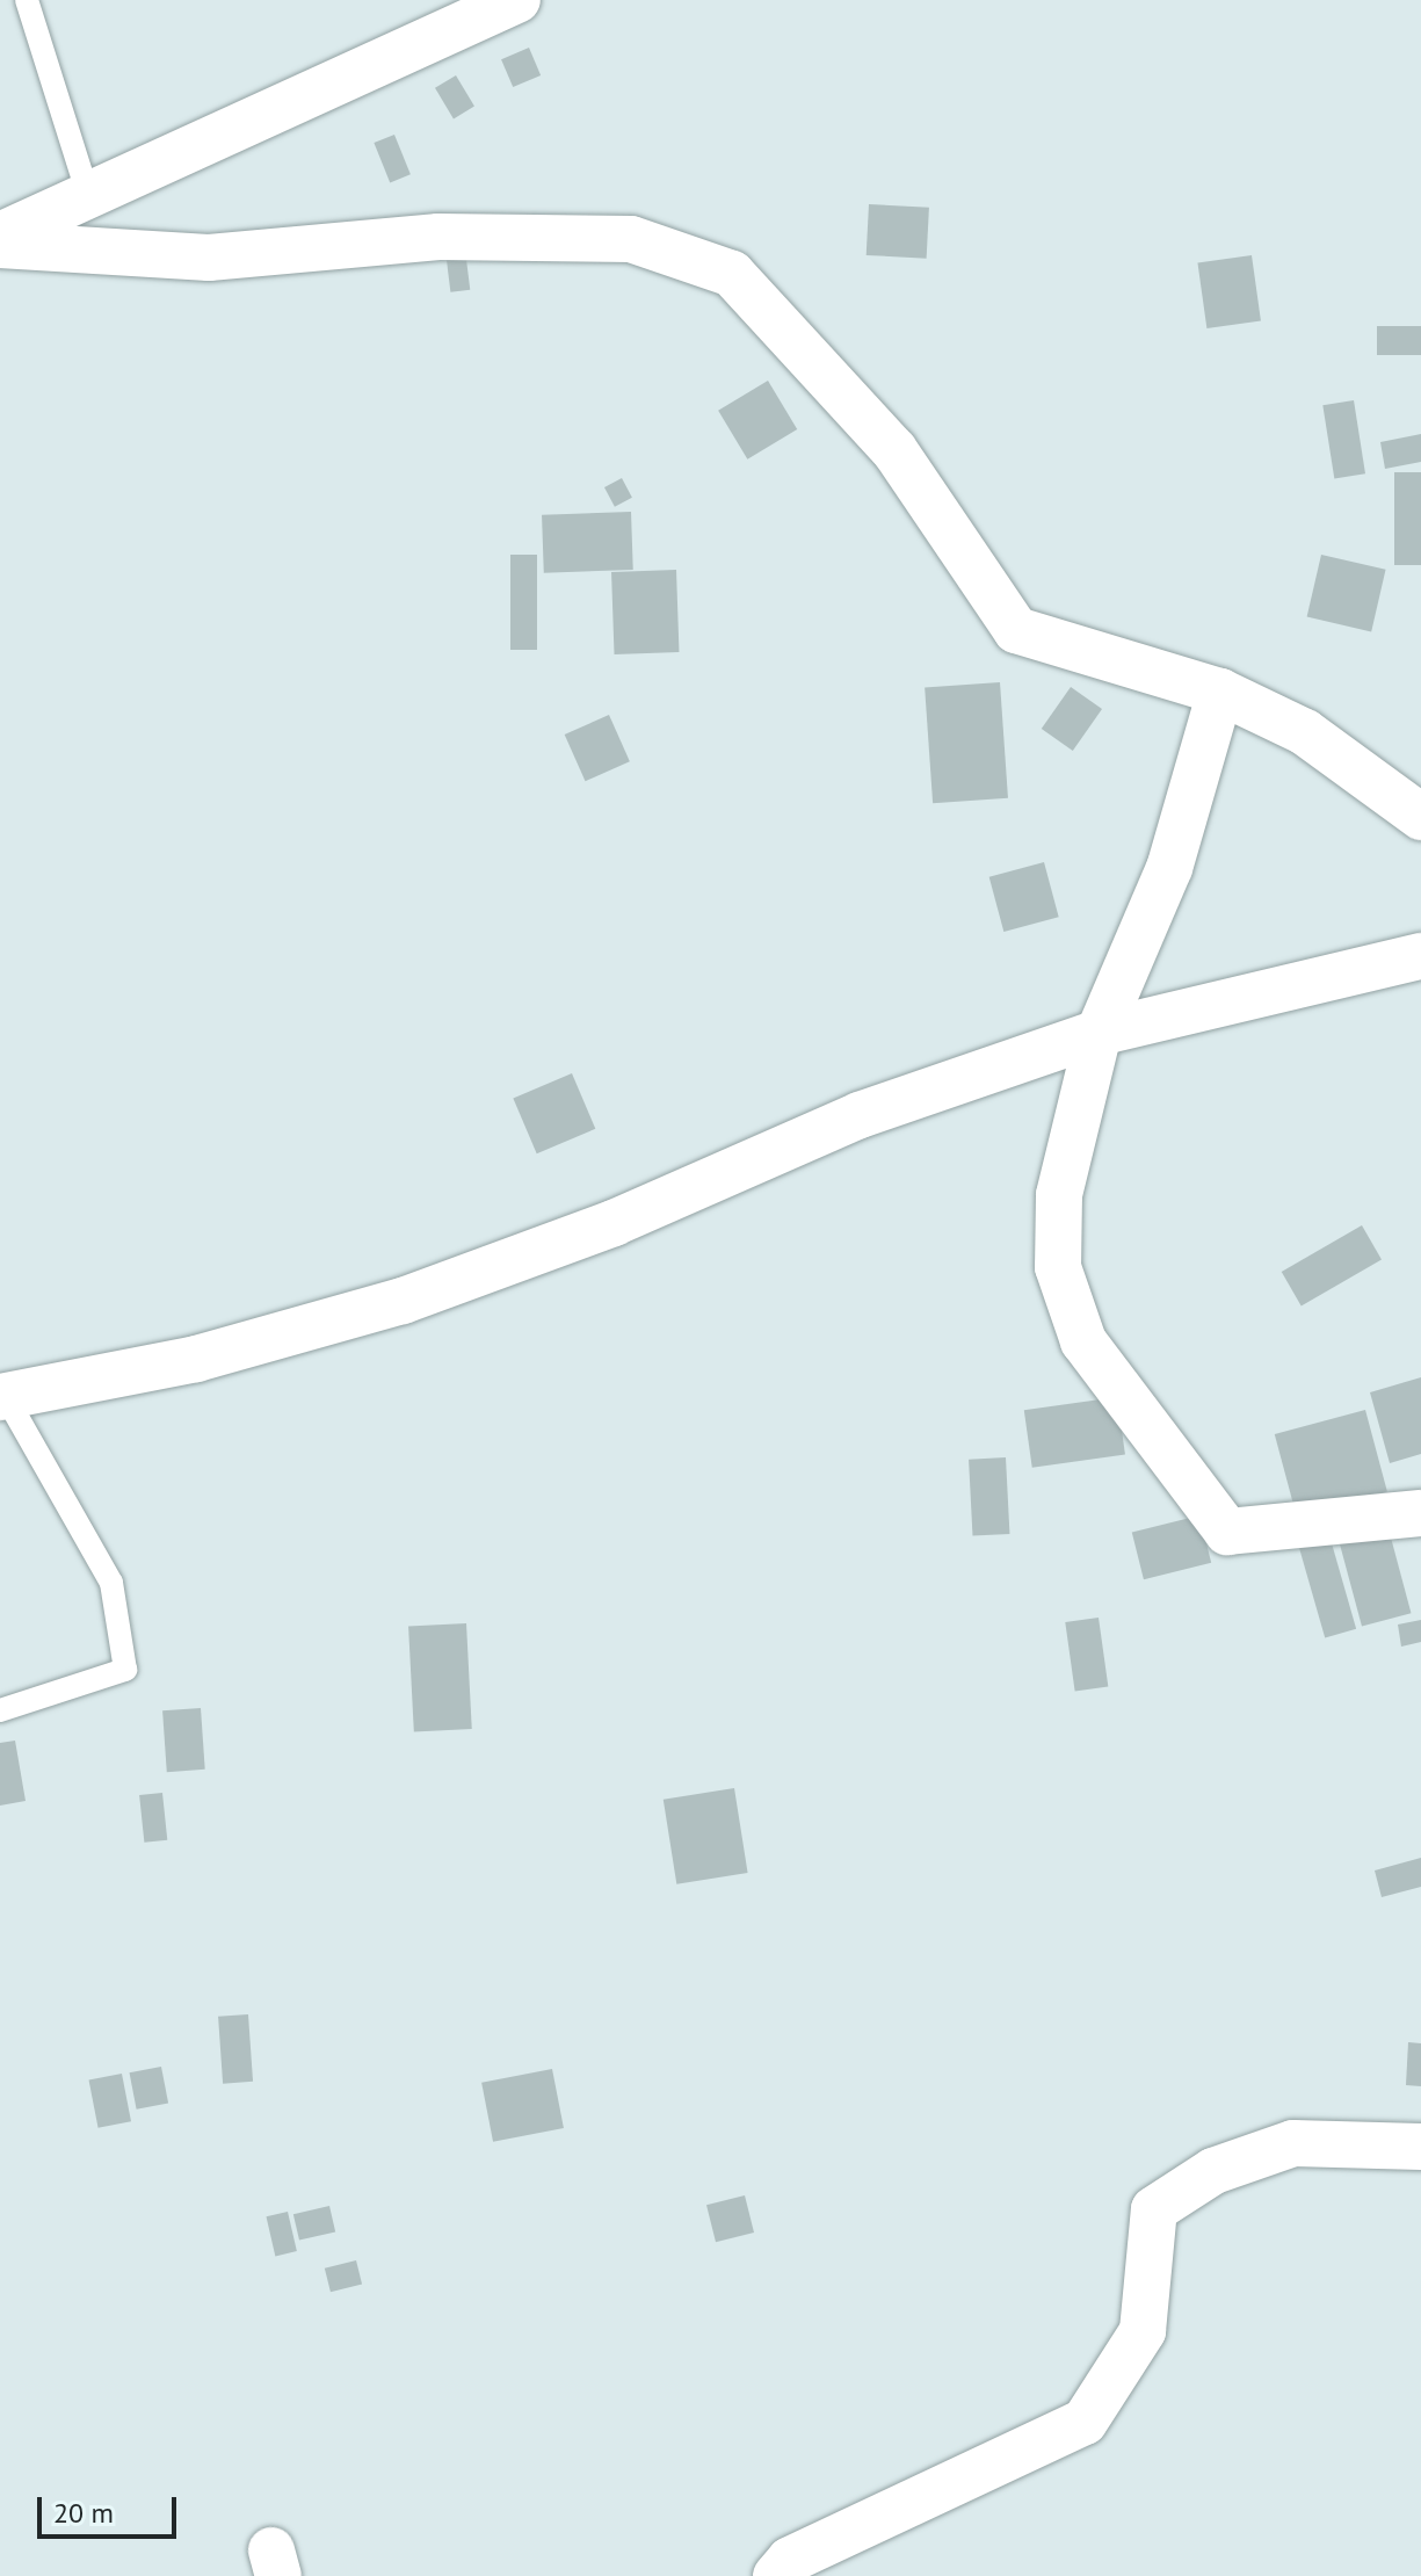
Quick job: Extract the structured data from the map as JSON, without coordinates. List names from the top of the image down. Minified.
{"scale_bar":"20 m"}
